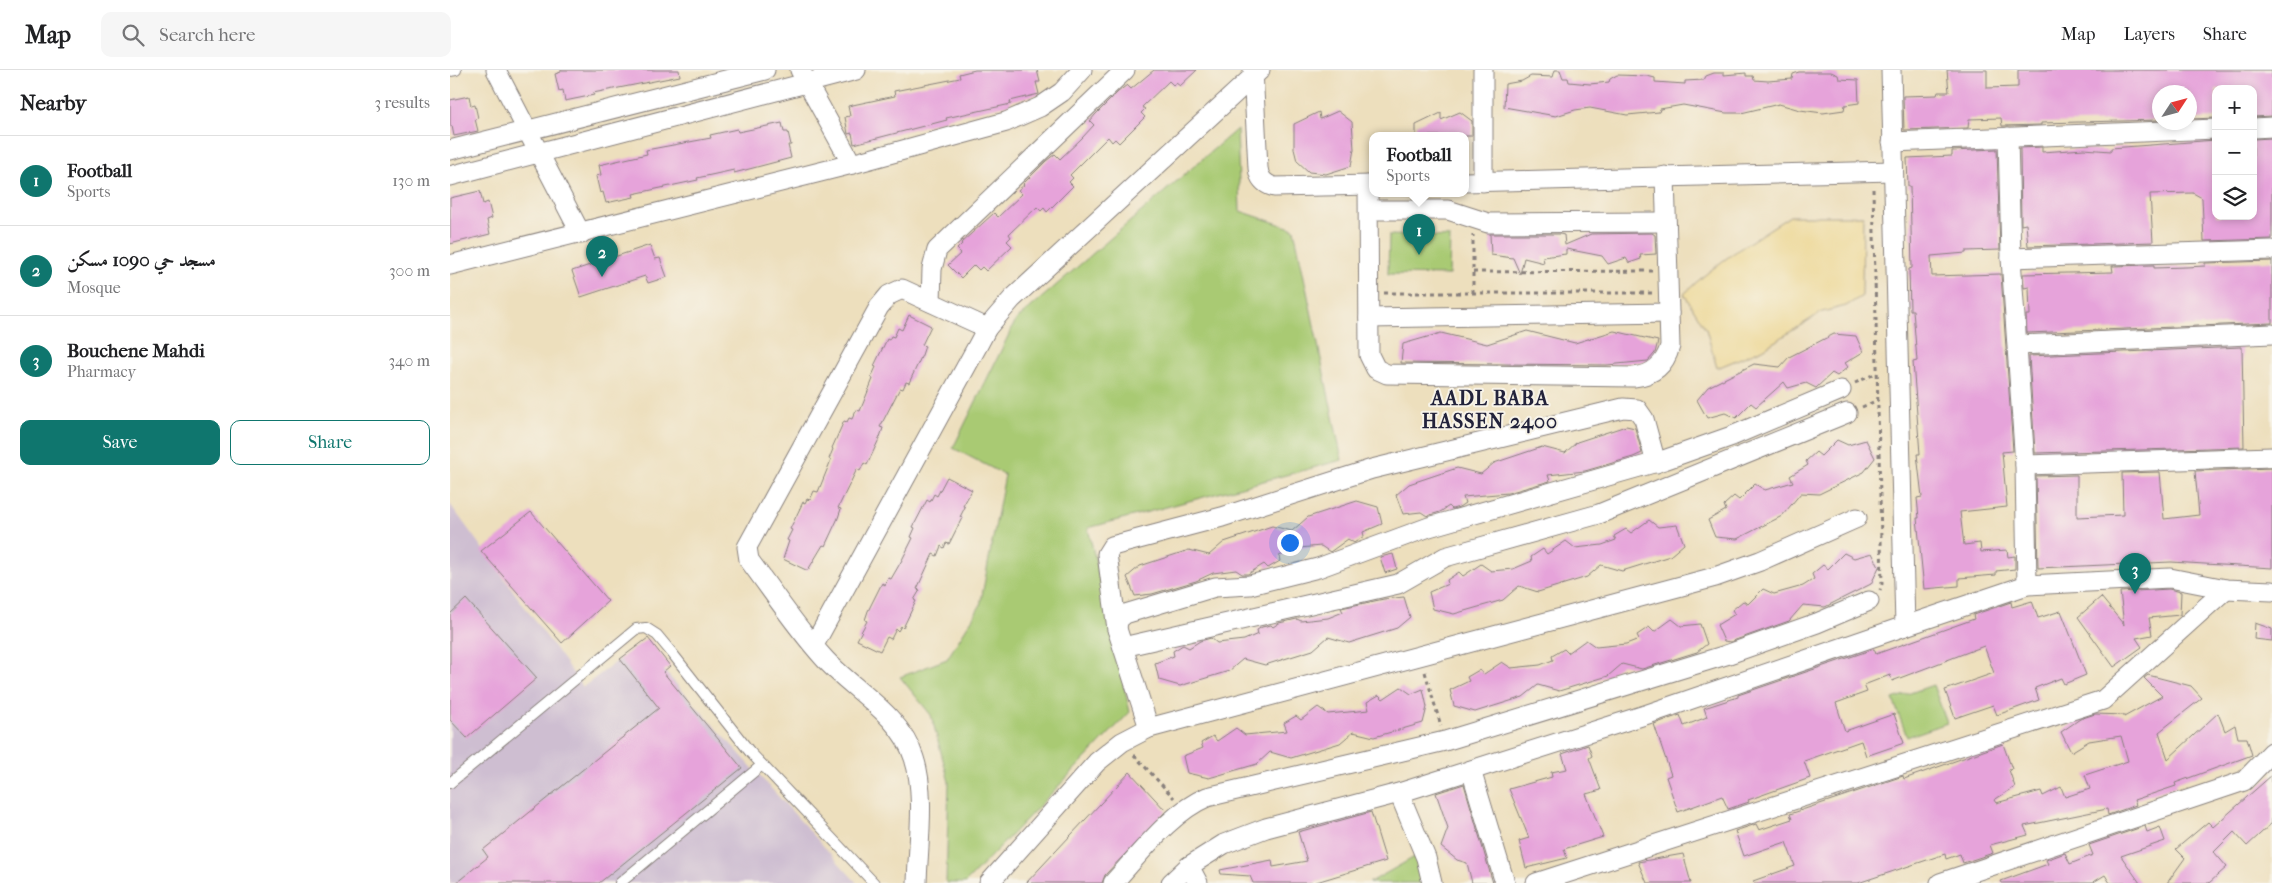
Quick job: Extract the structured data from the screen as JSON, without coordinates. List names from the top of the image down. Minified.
{"districts":["AADL BABA HASSEN 2400"],"north":"top right","page":{"header":"Map","search":"Search here","nav":["Map","Layers","Share"],"heading":["Nearby","3 results"],"map_buttons":["+","−"],"popup":["Football","Sports"],"list":[{"mark":"1","name":"Football","note":"Sports","value":"130 m"},{"mark":"2","name":"مسجد حي 1090 مسكن","note":"Mosque","value":"300 m"},{"mark":"3","name":"Bouchene Mahdi","note":"Pharmacy","value":"340 m"}],"pins":["1","2","3"],"buttons":["Save","Share"]}}
